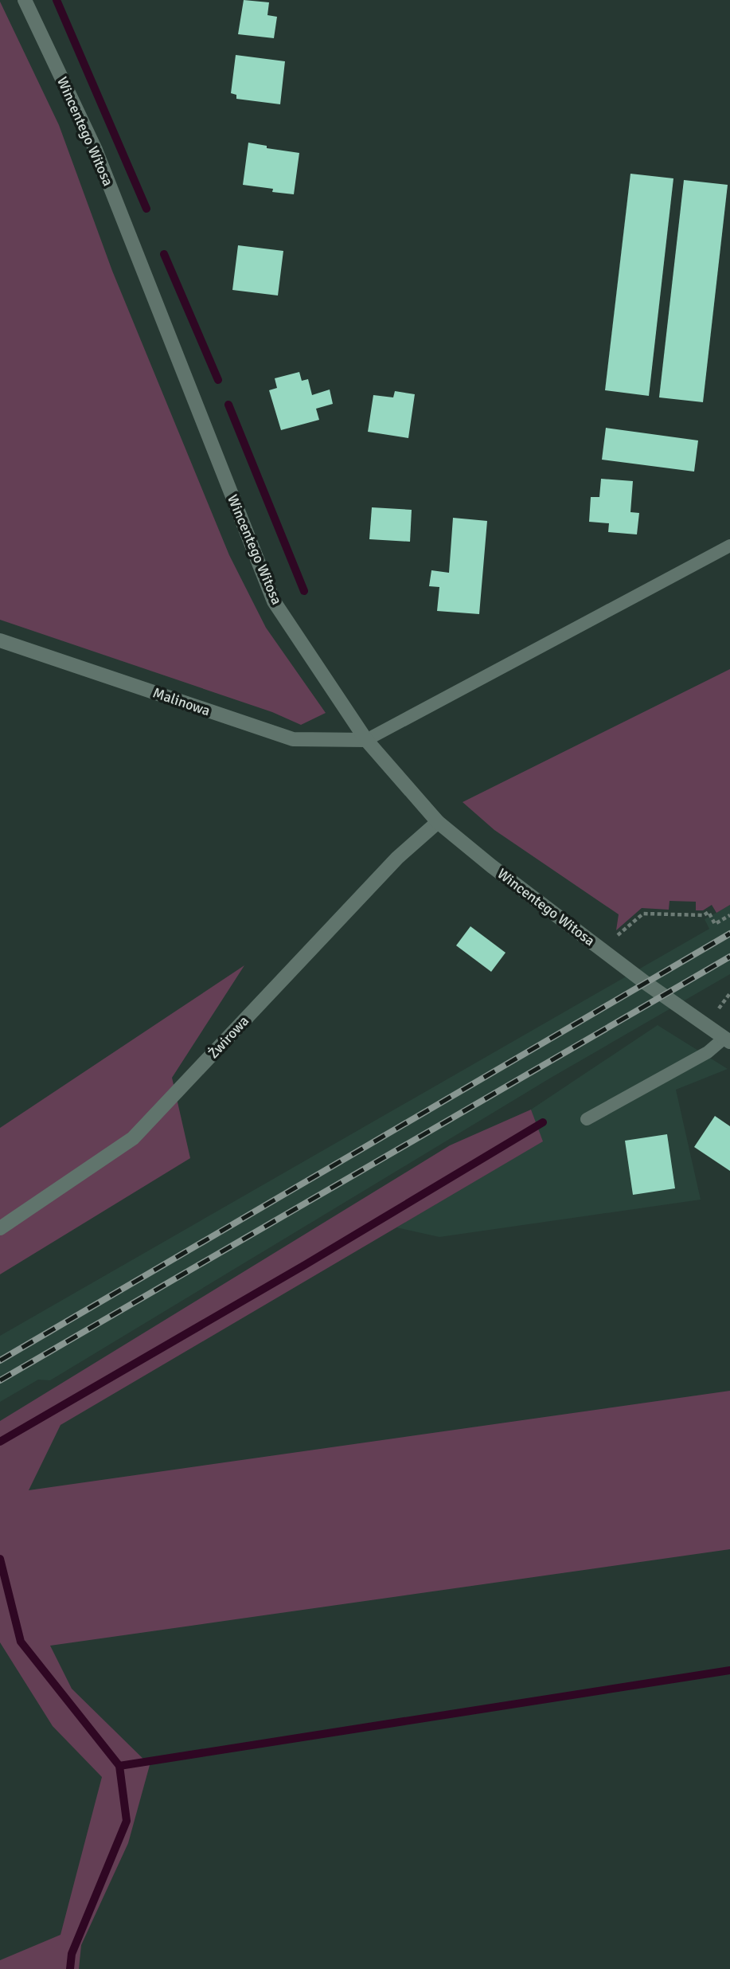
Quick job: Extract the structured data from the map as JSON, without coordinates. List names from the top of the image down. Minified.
{"streets":{"street":["Wincentego Witosa","Malinowa","Żwirowa"]},"crossings":[["Wincentego Witosa","Malinowa"],["Wincentego Witosa","Żwirowa"]]}
